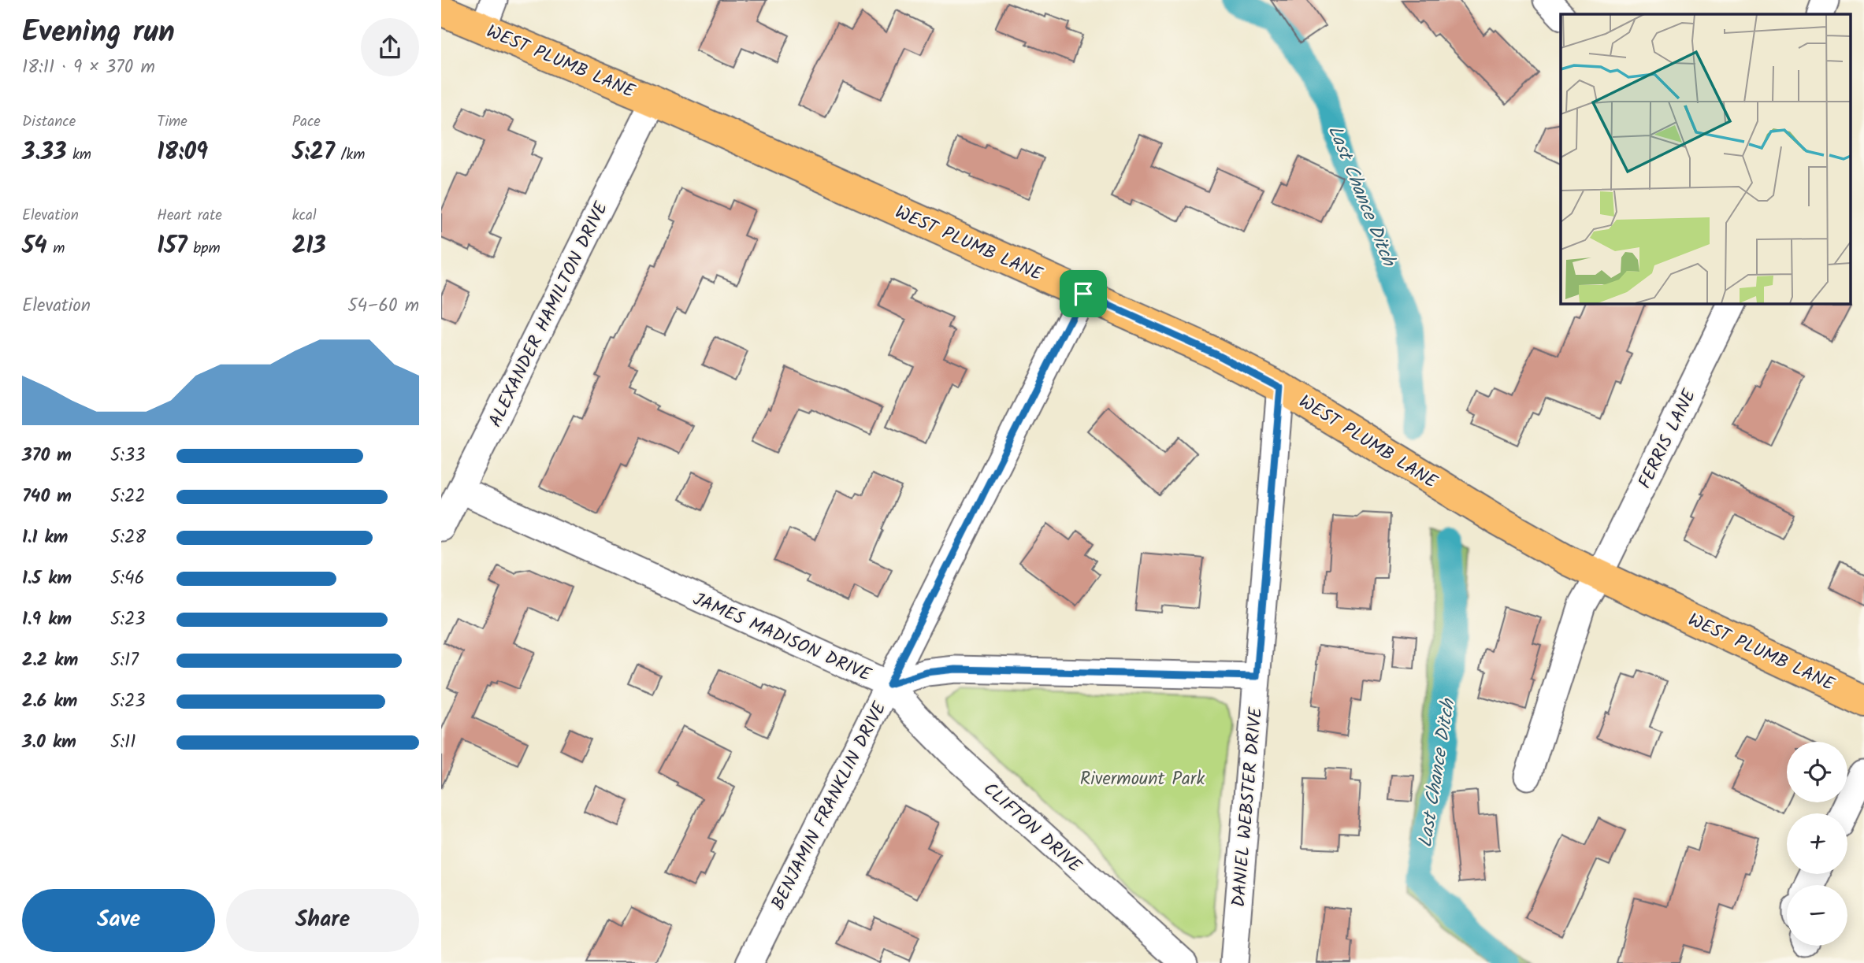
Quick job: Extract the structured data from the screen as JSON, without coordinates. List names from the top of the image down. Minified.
{"streets":{"main road":["WEST PLUMB LANE"],"street":["ALEXANDER HAMILTON DRIVE","FERRIS LANE","JAMES MADISON DRIVE","BENJAMIN FRANKLIN DRIVE","DANIEL WEBSTER DRIVE","CLIFTON DRIVE"]},"crossings":[["WEST PLUMB LANE","ALEXANDER HAMILTON DRIVE"],["WEST PLUMB LANE","FERRIS LANE"],["WEST PLUMB LANE","BENJAMIN FRANKLIN DRIVE"],["WEST PLUMB LANE","DANIEL WEBSTER DRIVE"],["ALEXANDER HAMILTON DRIVE","JAMES MADISON DRIVE"],["JAMES MADISON DRIVE","BENJAMIN FRANKLIN DRIVE"],["JAMES MADISON DRIVE","DANIEL WEBSTER DRIVE"],["JAMES MADISON DRIVE","CLIFTON DRIVE"],["BENJAMIN FRANKLIN DRIVE","CLIFTON DRIVE"]],"water":["Last Chance Ditch"],"parks":["Rivermount Park"],"page":{"heading":["Evening run","18:11 · 9 × 370 m"],"stats":[["Distance","3.33 km"],["Time","18:09"],["Pace","5:27 /km"],["Elevation","54 m"],["Heart rate","157 bpm"],["kcal","213"]],"chart":["Elevation","54–60 m"],"list":[{"name":"370 m","note":"5:33"},{"name":"740 m","note":"5:22"},{"name":"1.1 km","note":"5:28"},{"name":"1.5 km","note":"5:46"},{"name":"1.9 km","note":"5:23"},{"name":"2.2 km","note":"5:17"},{"name":"2.6 km","note":"5:23"},{"name":"3.0 km","note":"5:11"}],"map_buttons":["+","−"],"buttons":["Save","Share"]}}
